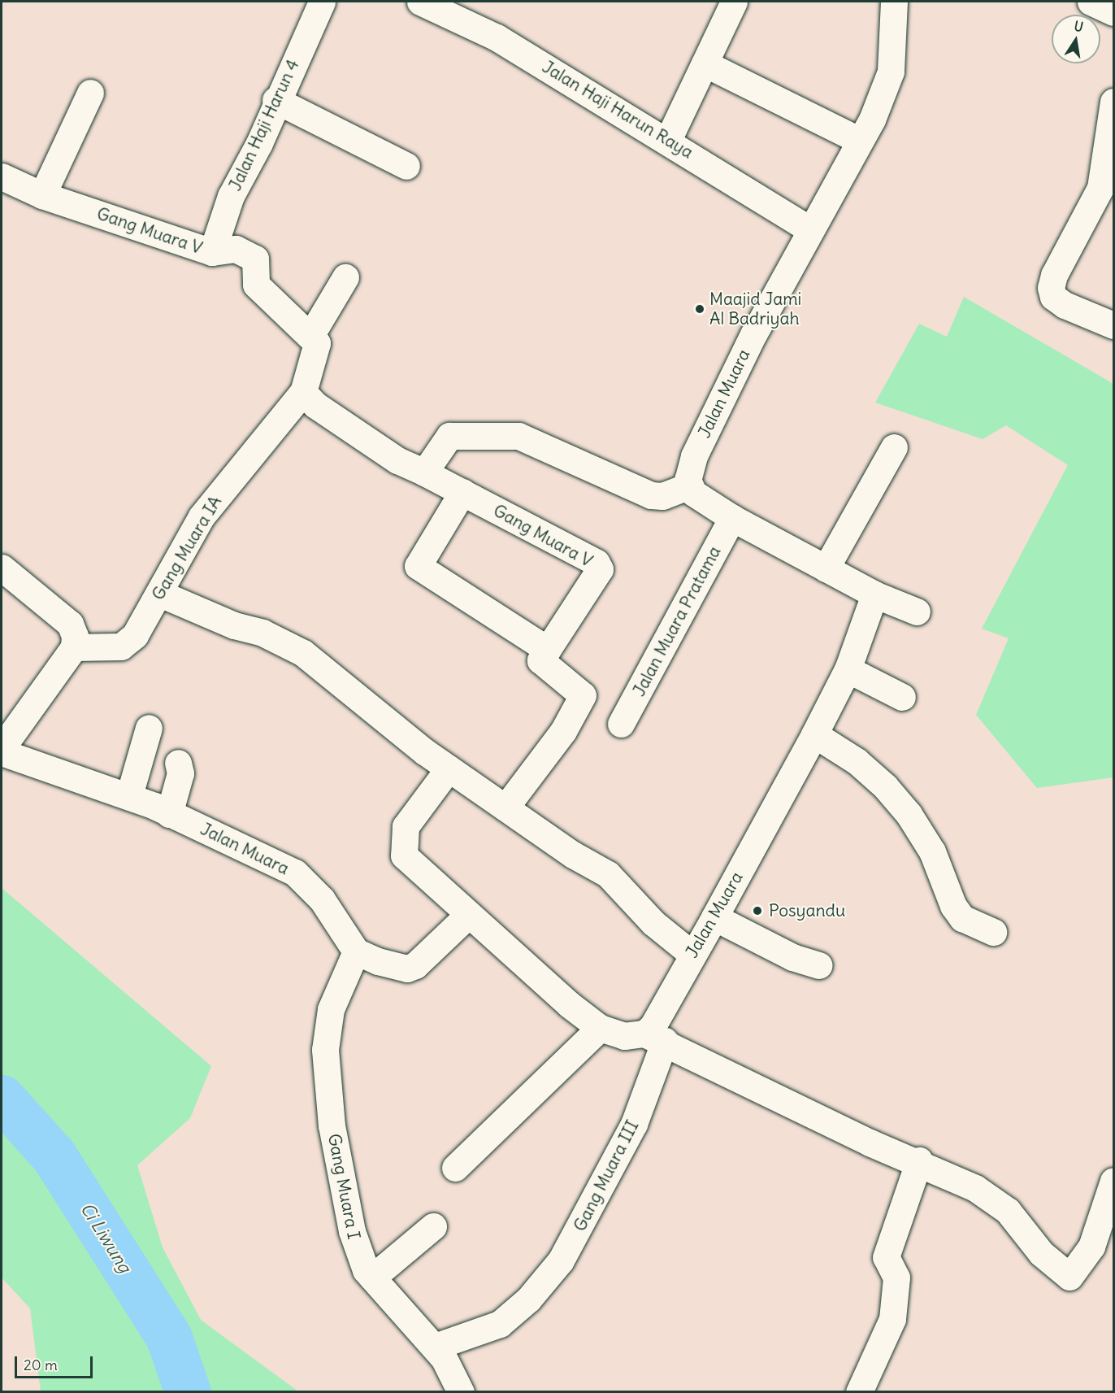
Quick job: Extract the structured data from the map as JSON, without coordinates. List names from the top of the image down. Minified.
{"streets":{"street":["Jalan Haji Harun Raya","Jalan Haji Harun 4","Gang Muara V","Jalan Muara","Gang Muara IA","Jalan Muara Pratama","Gang Muara III","Gang Muara I"]},"crossings":[["Jalan Haji Harun Raya","Jalan Muara"],["Jalan Haji Harun 4","Gang Muara V"],["Gang Muara V","Gang Muara IA"],["Jalan Muara","Gang Muara III"],["Jalan Muara","Gang Muara I"],["Gang Muara III","Gang Muara I"]],"water":["Ci Liwung"],"places":["Maajid Jami Al Badriyah","Posyandu"],"scale_bar":"20 m","north":"top"}
